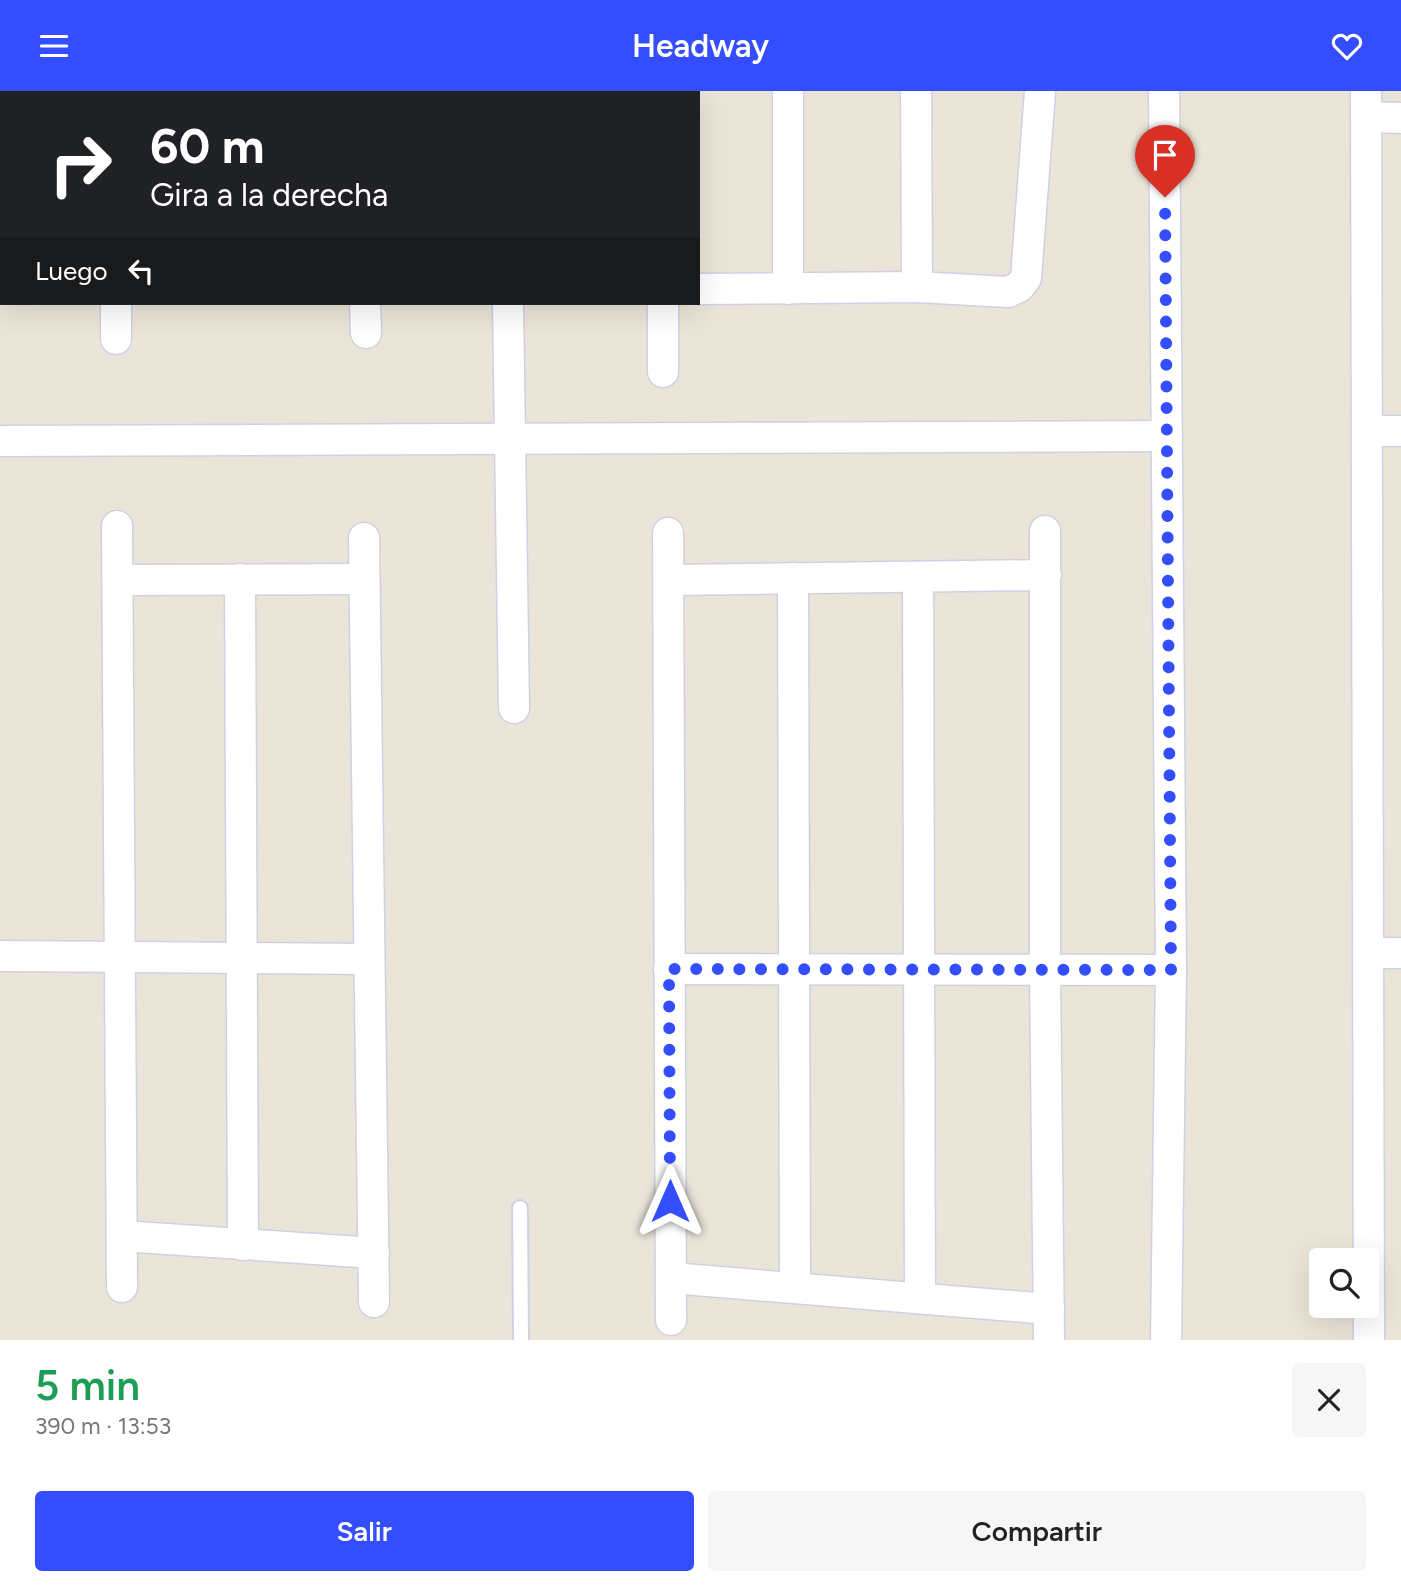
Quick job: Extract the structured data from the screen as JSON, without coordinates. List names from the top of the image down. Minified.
{"page":{"header":"Headway","turn":["60 m","Gira a la derecha"],"then":"Luego","heading":["5 min","390 m · 13:53"],"buttons":["Salir","Compartir"]}}
